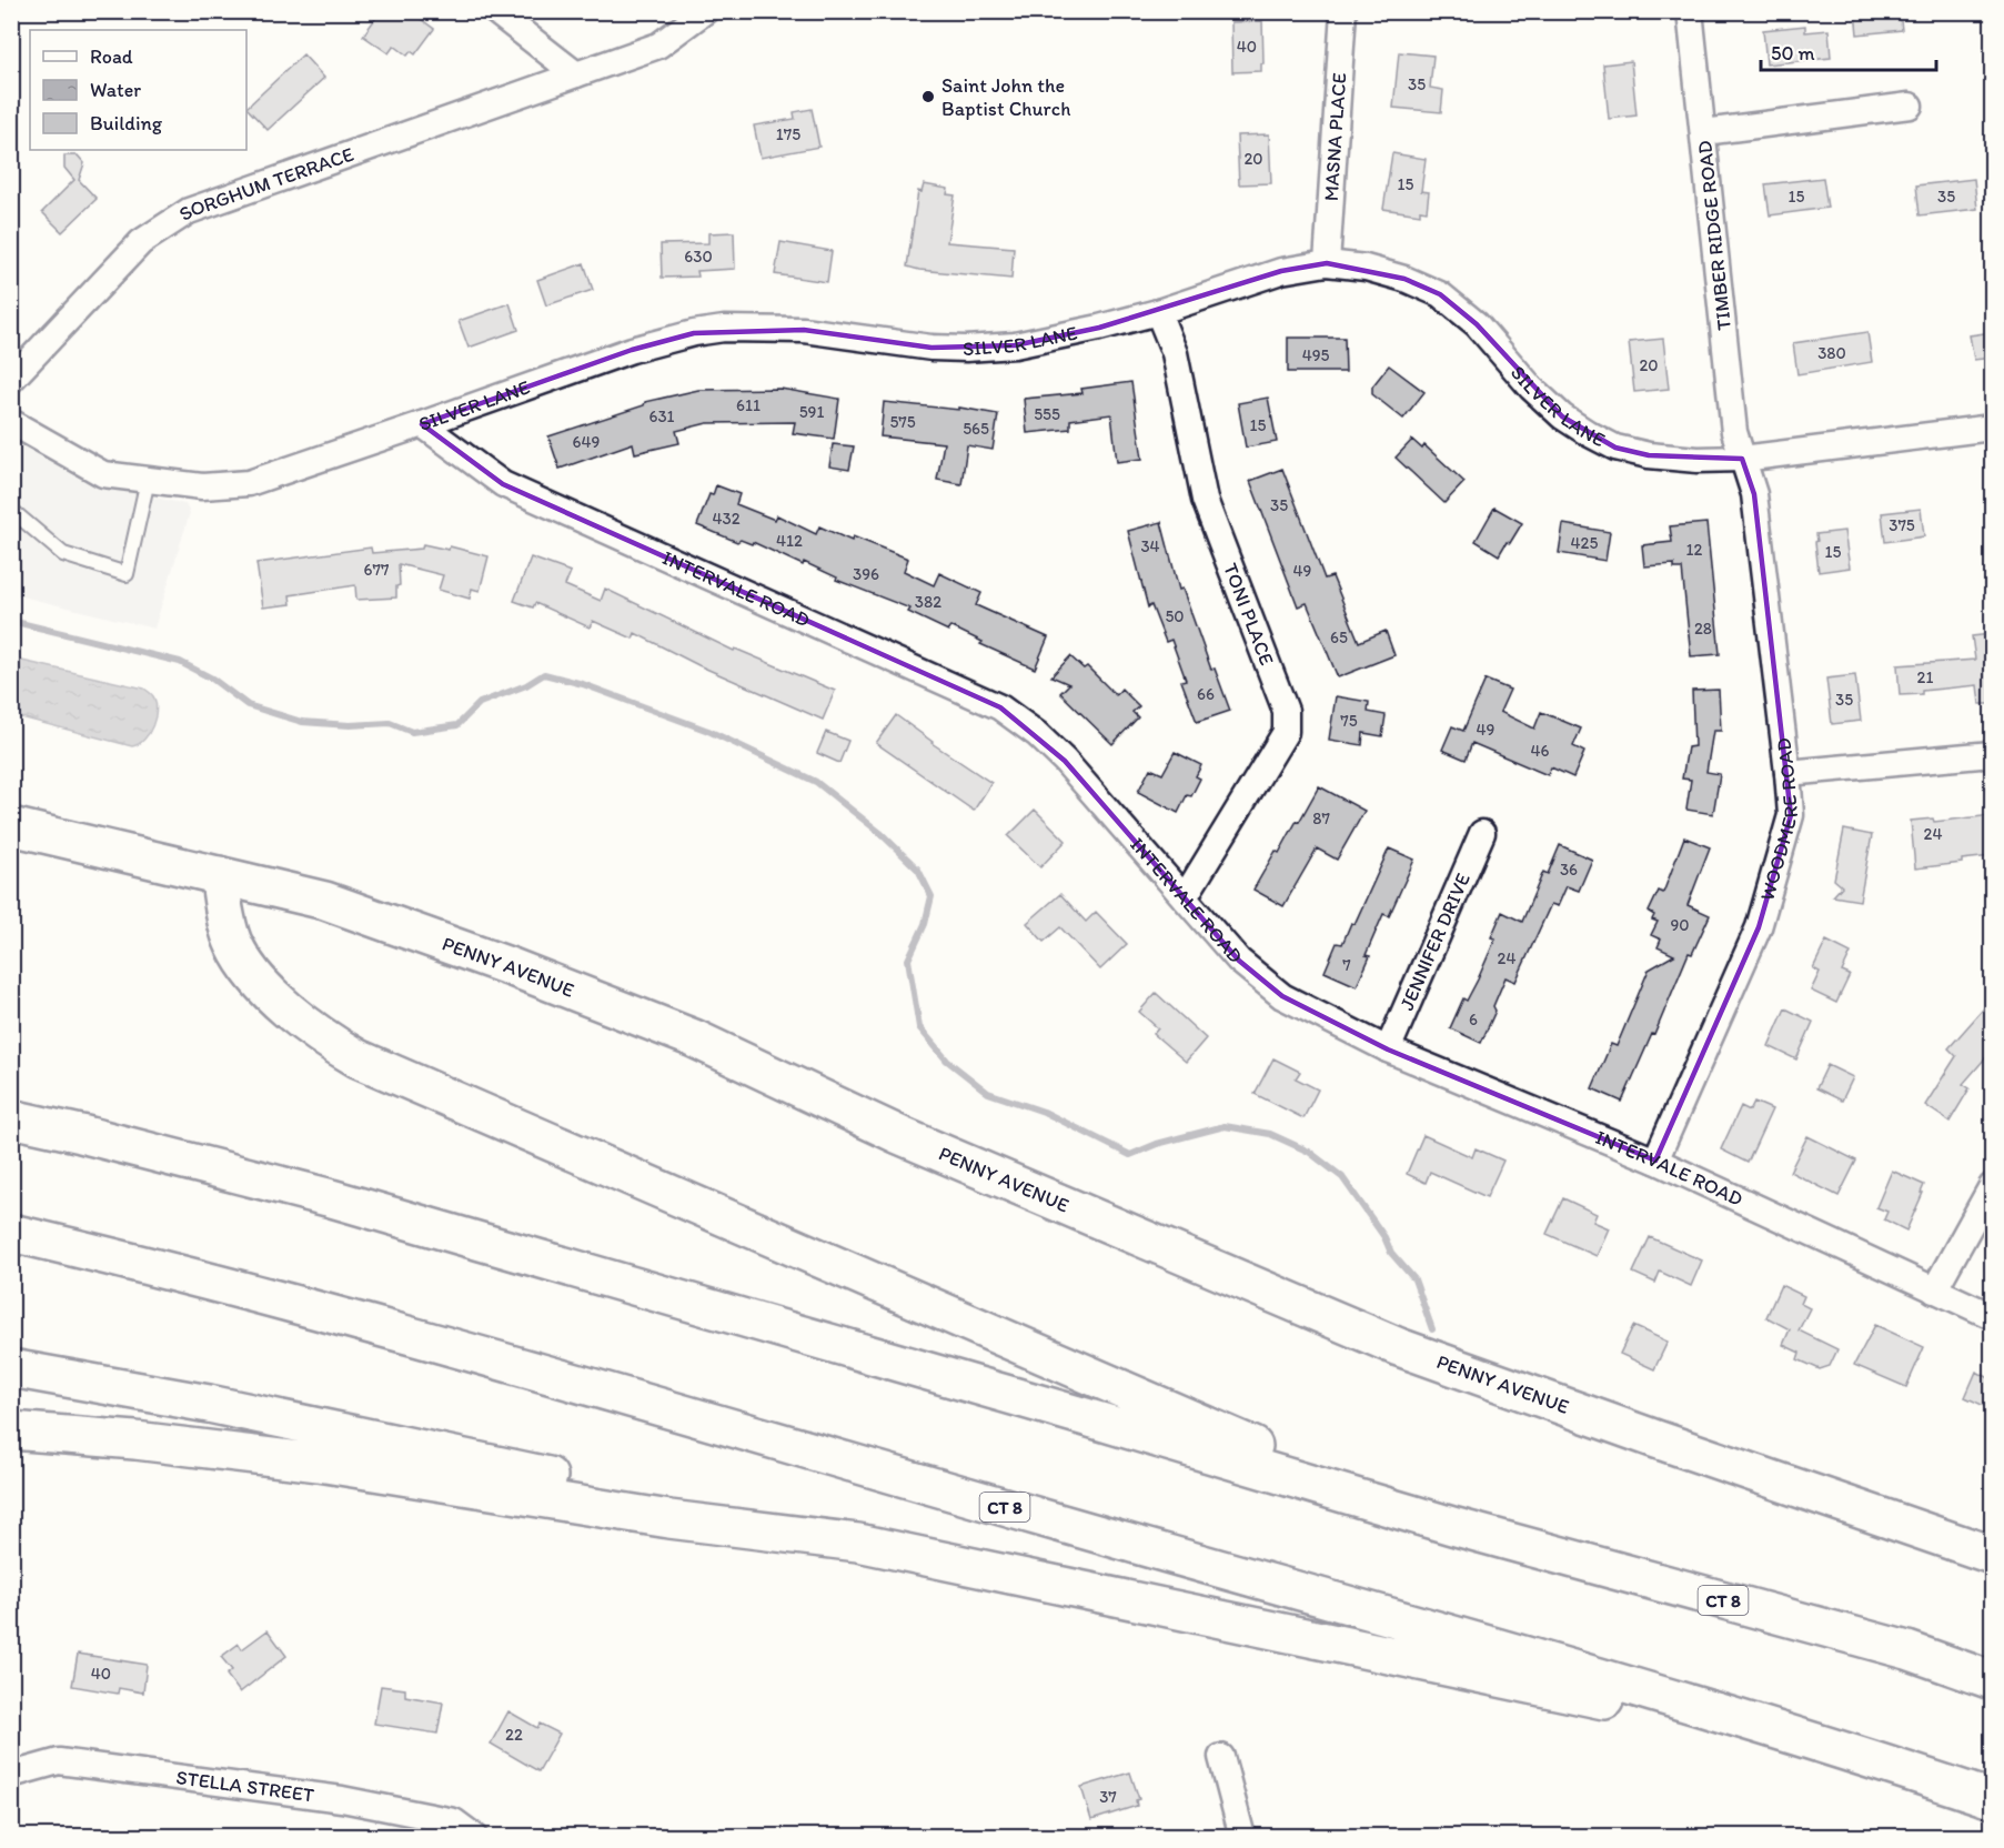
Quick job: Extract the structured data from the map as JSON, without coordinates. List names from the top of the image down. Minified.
{"streets":{"main road":["PENNY AVENUE","CT 8"],"street":["MASNA PLACE","SORGHUM TERRACE","TIMBER RIDGE ROAD","SILVER LANE","INTERVALE ROAD","TONI PLACE","WOODMERE ROAD","JENNIFER DRIVE","STELLA STREET"]},"crossings":[["MASNA PLACE","SILVER LANE"],["TIMBER RIDGE ROAD","SILVER LANE"],["TIMBER RIDGE ROAD","WOODMERE ROAD"],["SILVER LANE","INTERVALE ROAD"],["SILVER LANE","TONI PLACE"],["SILVER LANE","WOODMERE ROAD"],["INTERVALE ROAD","TONI PLACE"],["INTERVALE ROAD","WOODMERE ROAD"],["INTERVALE ROAD","JENNIFER DRIVE"]],"places":["Saint John the Baptist Church"],"house_numbers":["40","35","175","20","15","15","35","630","380","495","20","611","591","555","631","575","15","565","649","35","432","375","412","425","34","12","15","677","49","396","382","50","28","65","21","66","35","75","49","46","87","24","36","90","24","7","6","40","22","37"],"legend":["Road","Water","Building"],"scale_bar":"50 m"}
